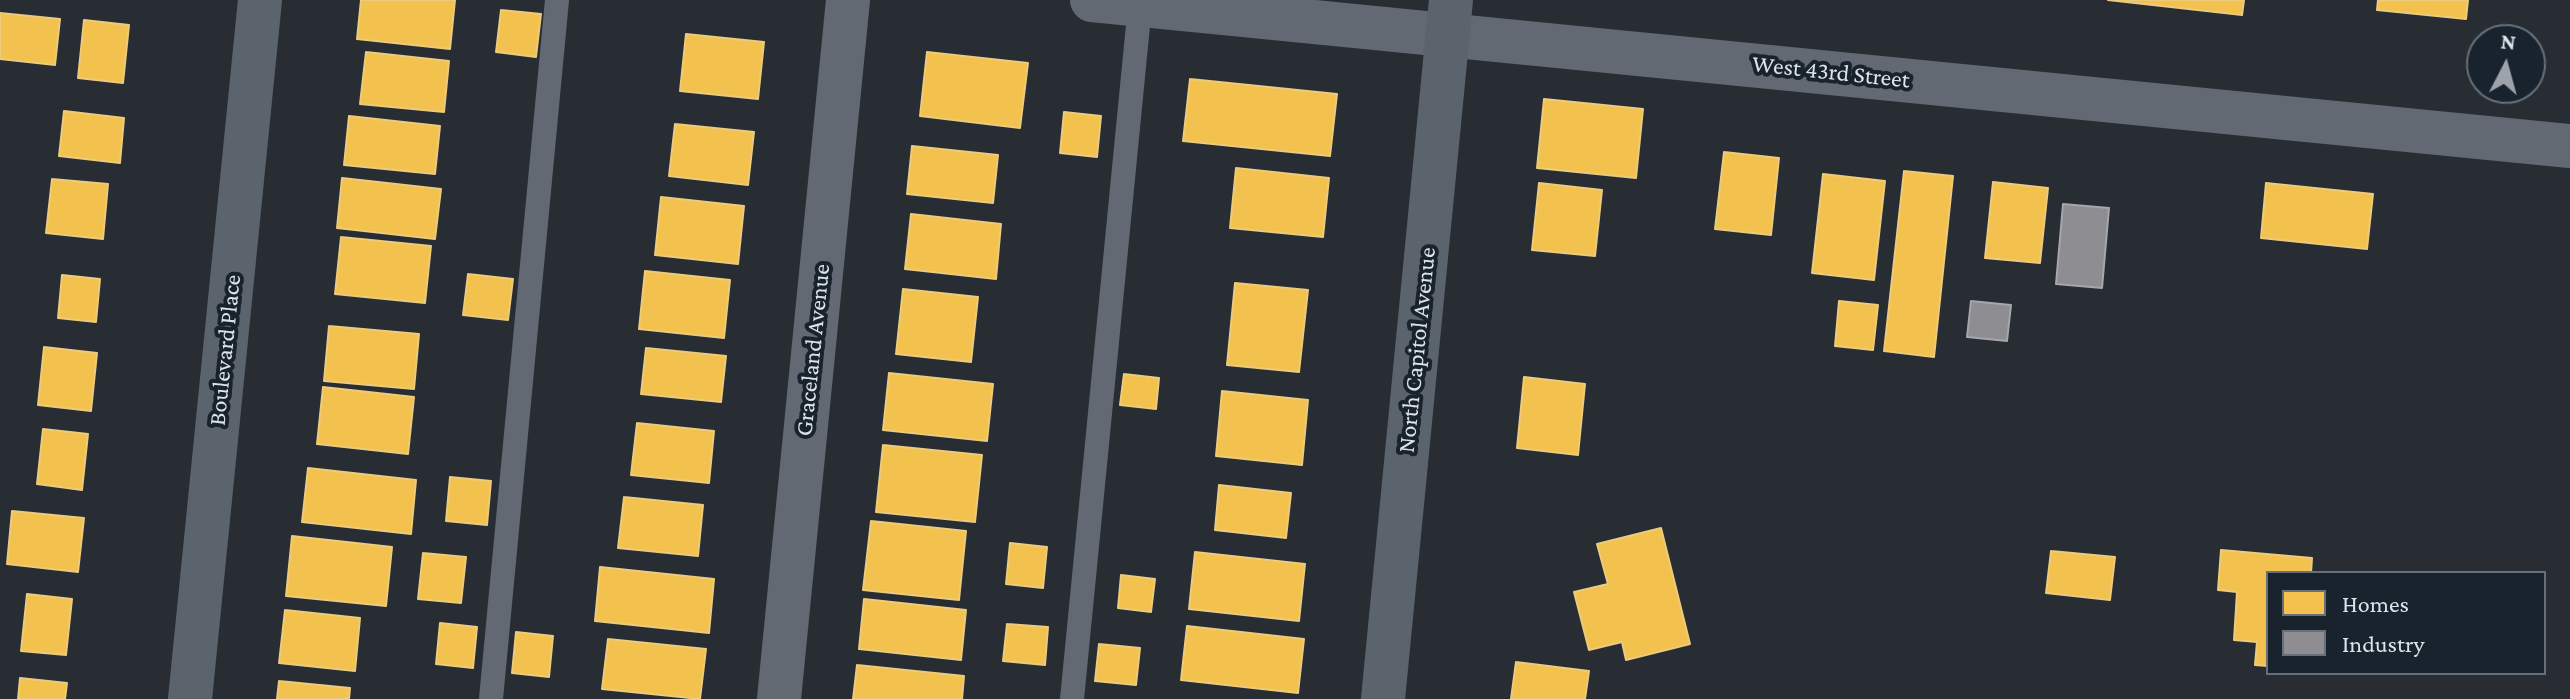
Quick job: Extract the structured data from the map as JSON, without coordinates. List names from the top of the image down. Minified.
{"streets":{"street":["West 43rd Street","Boulevard Place","Graceland Avenue","North Capitol Avenue"]},"crossings":[["West 43rd Street","North Capitol Avenue"]],"legend":["Homes","Industry"],"north":"top"}
